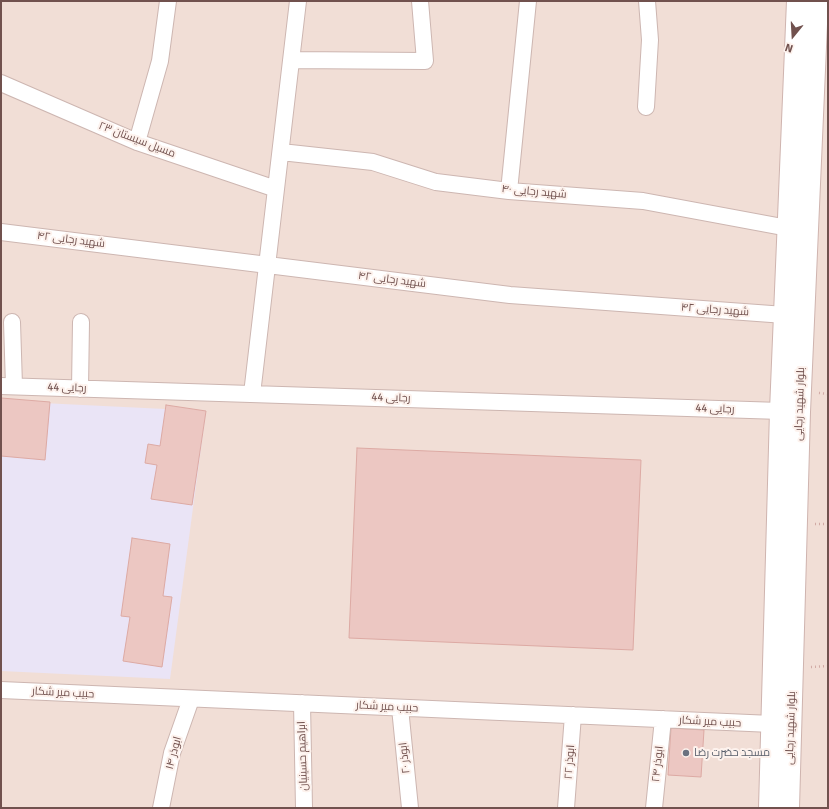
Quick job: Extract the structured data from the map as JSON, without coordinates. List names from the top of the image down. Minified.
{"streets":{"main road":["بلوار شهید رجایی"],"street":["مسیل سیستان ۲۳","شهید رجایی ۴۰","شهید رجایی ۴۲","رجایی 44","حبیب میر شکار","ابوذر ۱۴","ابراهیم حسینیان","ابوذر ۲۰","ابوذر ۲۲","ابوذر ۲۴"]},"crossings":[["شهید رجایی ۴۰","بلوار شهید رجایی"],["شهید رجایی ۴۲","بلوار شهید رجایی"],["رجایی 44","بلوار شهید رجایی"],["بلوار شهید رجایی","حبیب میر شکار"],["حبیب میر شکار","ابوذر ۱۴"],["حبیب میر شکار","ابراهیم حسینیان"],["حبیب میر شکار","ابوذر ۲۰"],["حبیب میر شکار","ابوذر ۲۲"],["حبیب میر شکار","ابوذر ۲۴"]],"places":["مسجد حضرت رضا"],"north":"bottom"}
